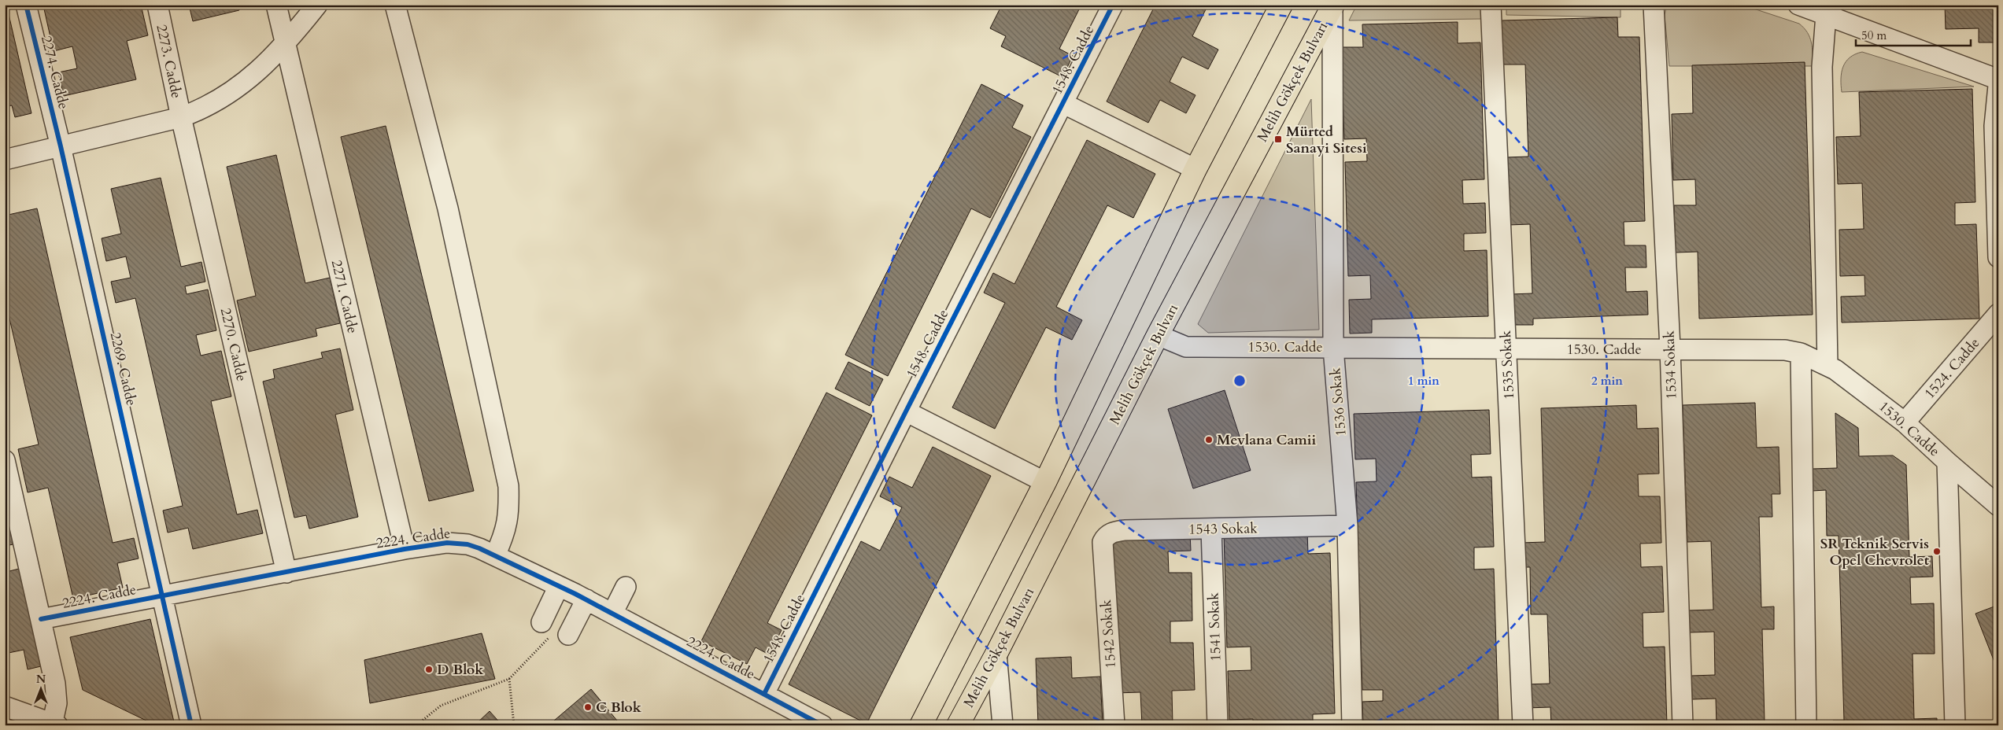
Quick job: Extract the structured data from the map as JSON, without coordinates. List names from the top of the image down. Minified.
{"streets":{"main road":["Melih Gökçek Bulvarı"],"street":["1548. Cadde","2273. Cadde","2274. Cadde","2271. Cadde","2270. Cadde","1530. Cadde","1535 Sokak","1534 Sokak","1524. Cadde","2269. Cadde","1536 Sokak","1543 Sokak","2224. Cadde","1541 Sokak","1542 Sokak"]},"crossings":[["1548. Cadde","2224. Cadde"],["2273. Cadde","2270. Cadde"],["2274. Cadde","2269. Cadde"],["Melih Gökçek Bulvarı","1530. Cadde"],["Melih Gökçek Bulvarı","1536 Sokak"],["2271. Cadde","2224. Cadde"],["2270. Cadde","2224. Cadde"],["1530. Cadde","1535 Sokak"],["1530. Cadde","1534 Sokak"],["1530. Cadde","1524. Cadde"],["1530. Cadde","1536 Sokak"],["2269. Cadde","2224. Cadde"],["1536 Sokak","1543 Sokak"],["1543 Sokak","1541 Sokak"],["1543 Sokak","1542 Sokak"]],"places":{"transit":["Mürted Sanayi Sitesi"],"other":["Mevlana Camii","SR Teknik Servis Opel Chevrolet","D Blok","C Blok"]},"scale_bar":"50 m","north":"top","rings":["1 min","2 min"]}
